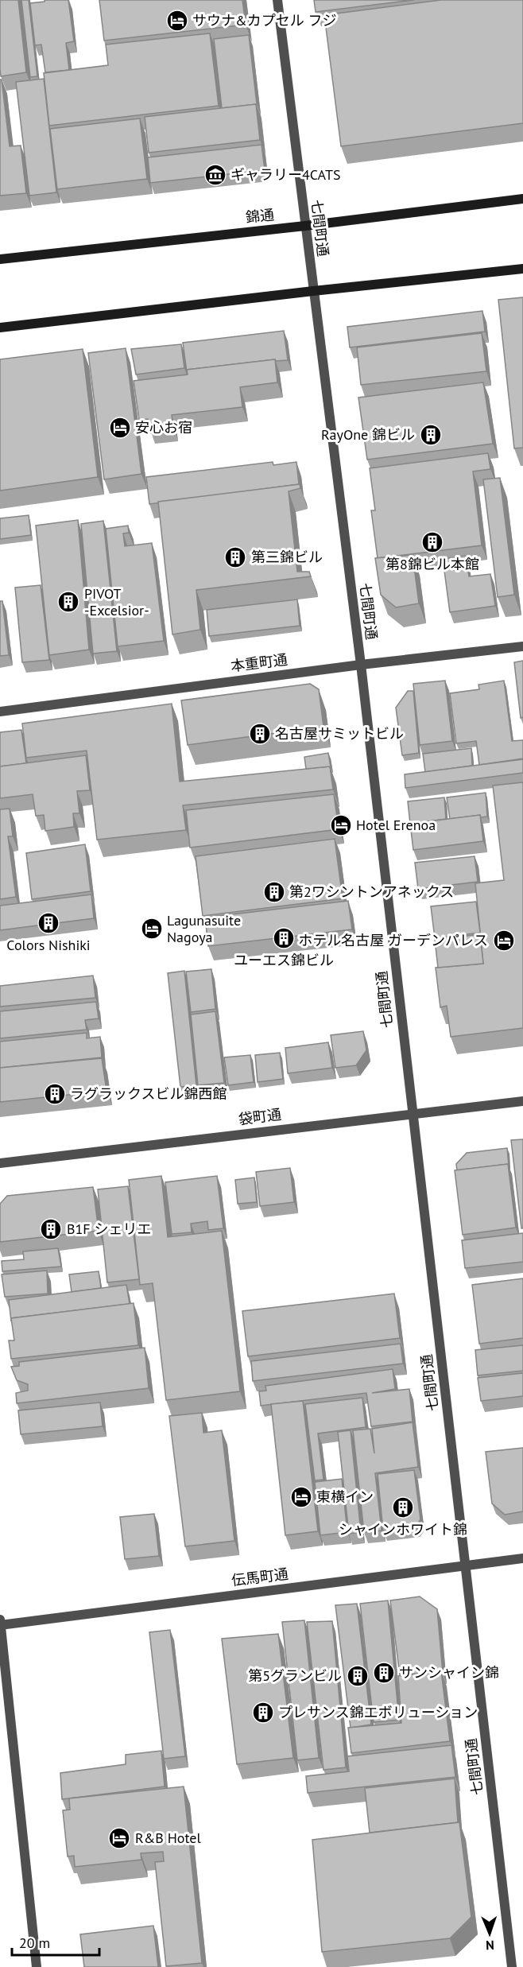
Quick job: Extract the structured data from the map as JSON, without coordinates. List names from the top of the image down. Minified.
{"streets":{"street":["錦通","七間町通","本重町通","袋町通","伝馬町通"]},"crossings":[["錦通","七間町通"],["七間町通","本重町通"],["七間町通","袋町通"],["七間町通","伝馬町通"]],"places":{"hotel":["サウナ&カプセル フジ","安心お宿","Hotel Erenoa","Lagunasuite Nagoya","ホテル名古屋 ガーデンパレス","東横イン","R&B Hotel"],"museum":["ギャラリー4CATS"],"building":["RayOne 錦ビル","第8錦ビル本館","第三錦ビル","PIVOT -Excelsior-","名古屋サミットビル","第2ワシントンアネックス","Colors Nishiki","ユーエス錦ビル","ラグラックスビル錦西館","B1F シェリエ","シャインホワイト錦","サンシャイン錦","第5グランビル","プレサンス錦エボリューション"]},"scale_bar":"20 m","north":"bottom"}
